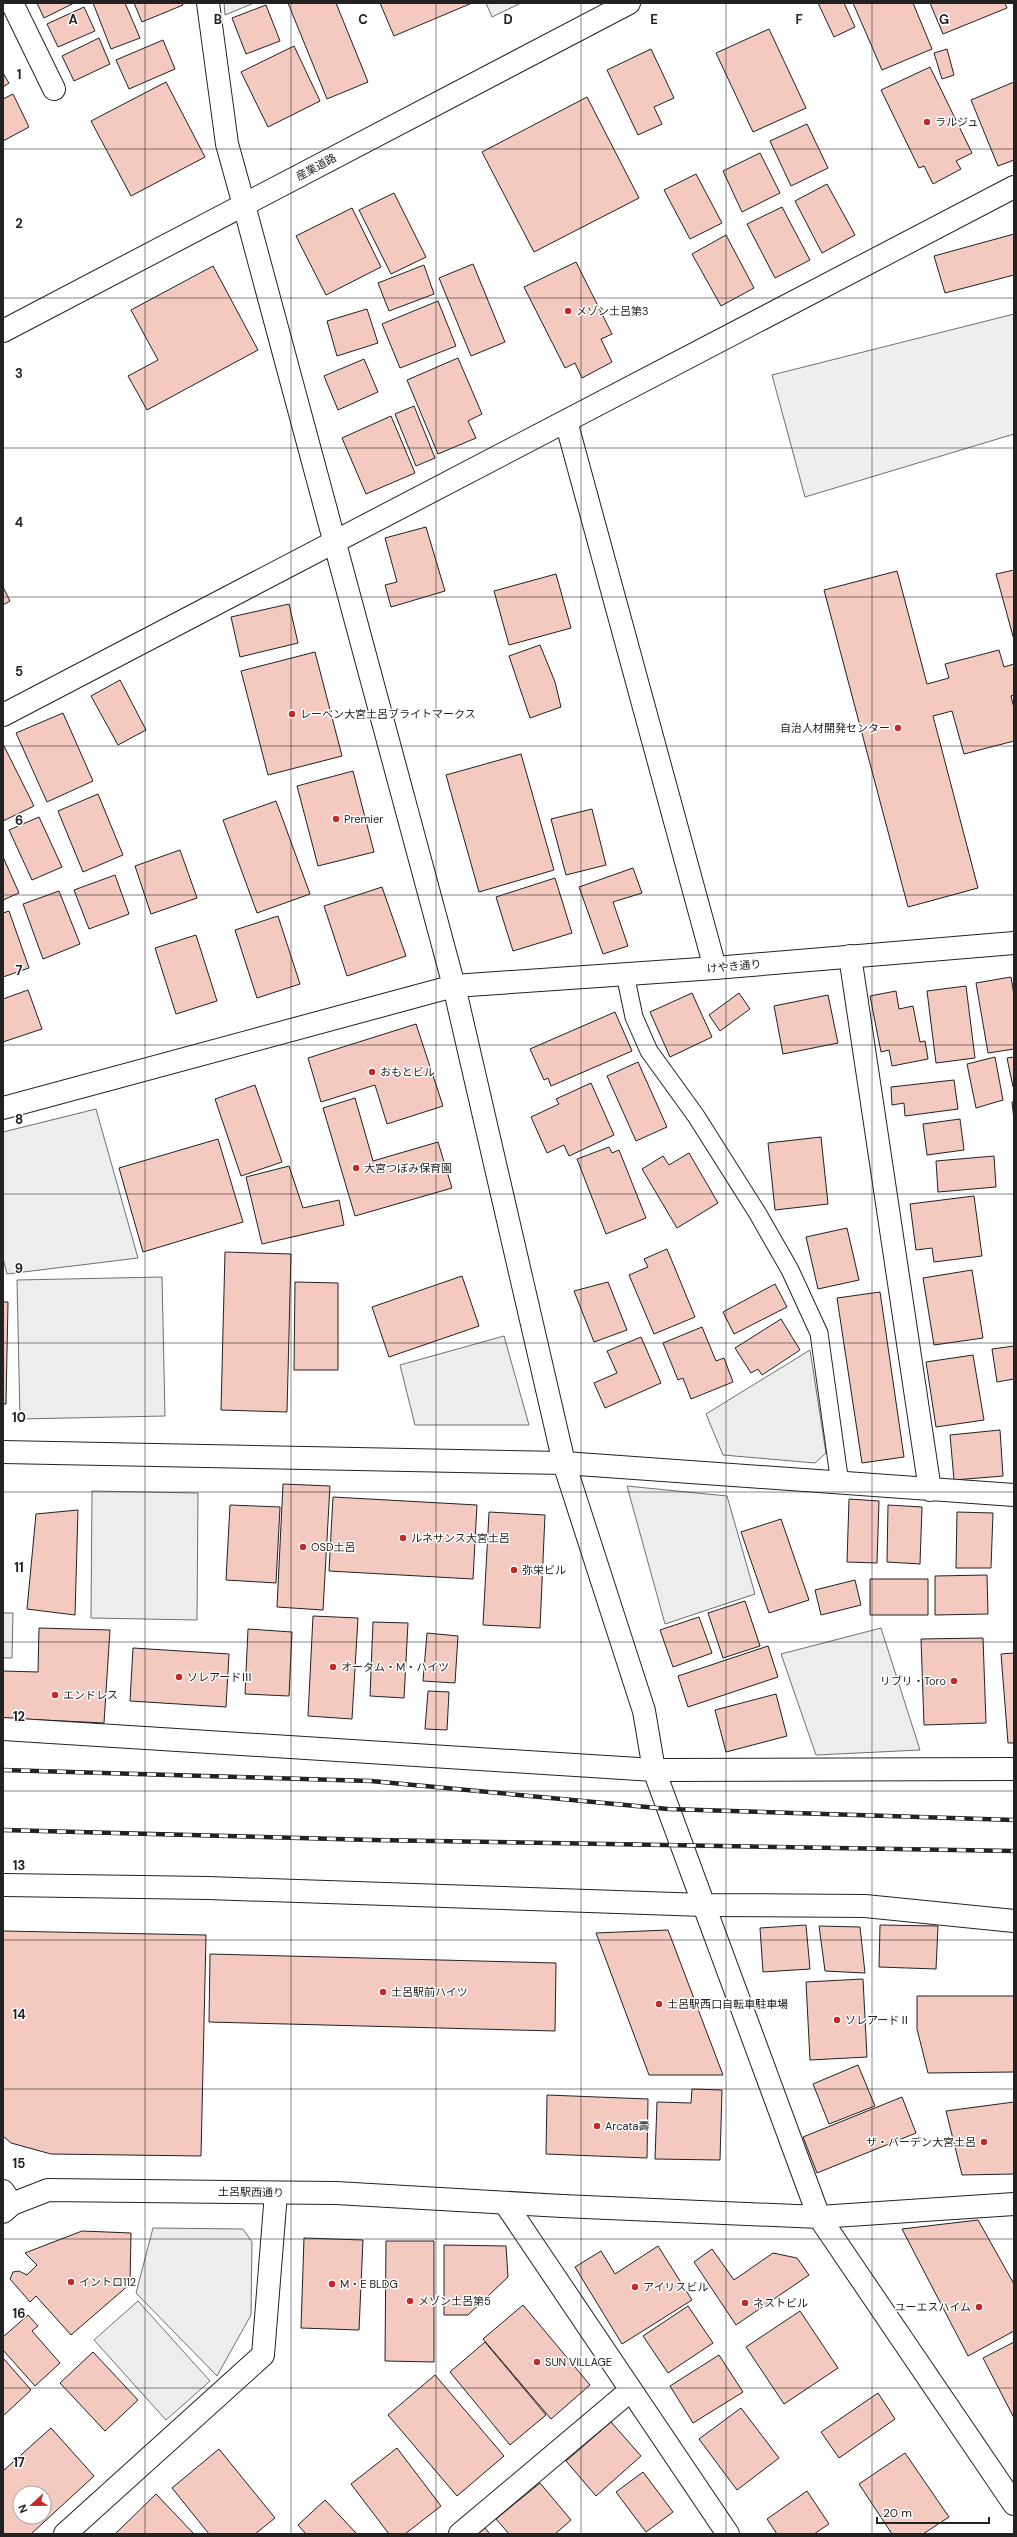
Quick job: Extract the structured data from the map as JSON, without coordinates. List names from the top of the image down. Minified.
{"streets":{"street":["産業道路","けやき通り","土呂駅西通り"]},"places":["ラルジュ","メゾン土呂第3","レーベン大宮土呂ブライトマークス","自治人材開発センター","Premier","おもとビル","大宮つぼみ保育園","ルネサンス大宮土呂","OSD土呂","弥栄ビル","オータム・M・ハイツ","ソレアードⅢ","リブリ・Toro","エンドレス","土呂駅前ハイツ","土呂駅西口自転車駐車場","ソレアードⅡ","Arcata壽","ザ・バーデン大宮土呂","イントロ112","M・E BLDG","アイリスビル","メゾン土呂第5","ネストビル","ユーエスハイム","SUN VILLAGE"],"scale_bar":"20 m","north":"left","grid":{"columns":["A","B","C","D","E","F","G"],"rows":["1","2","3","4","5","6","7","8","9","10","11","12","13","14","15","16","17"]}}
